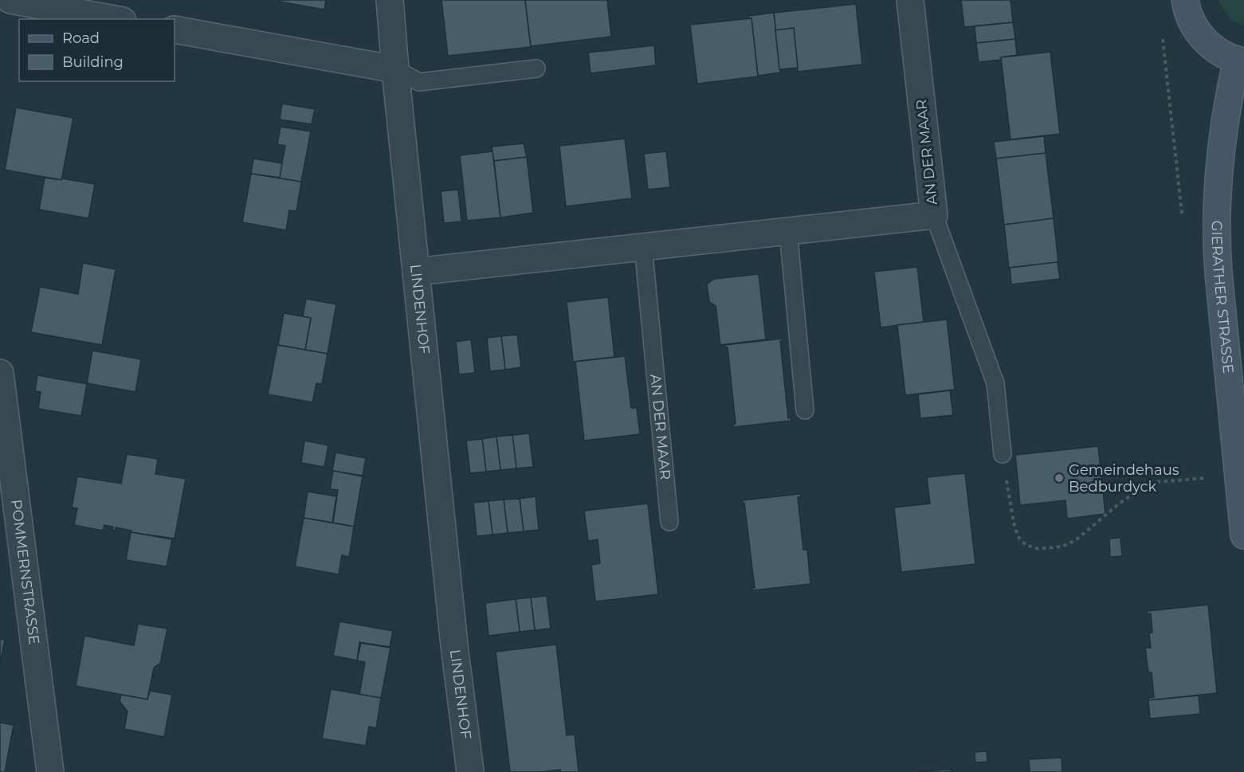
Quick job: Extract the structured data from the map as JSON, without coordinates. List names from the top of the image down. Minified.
{"streets":{"main road":["GIERATHER STRASSE"],"street":["AN DER MAAR","LINDENHOF","POMMERNSTRASSE"]},"crossings":[["AN DER MAAR","LINDENHOF"]],"places":["Gemeindehaus Bedburdyck"],"legend":["Road","Building"]}
